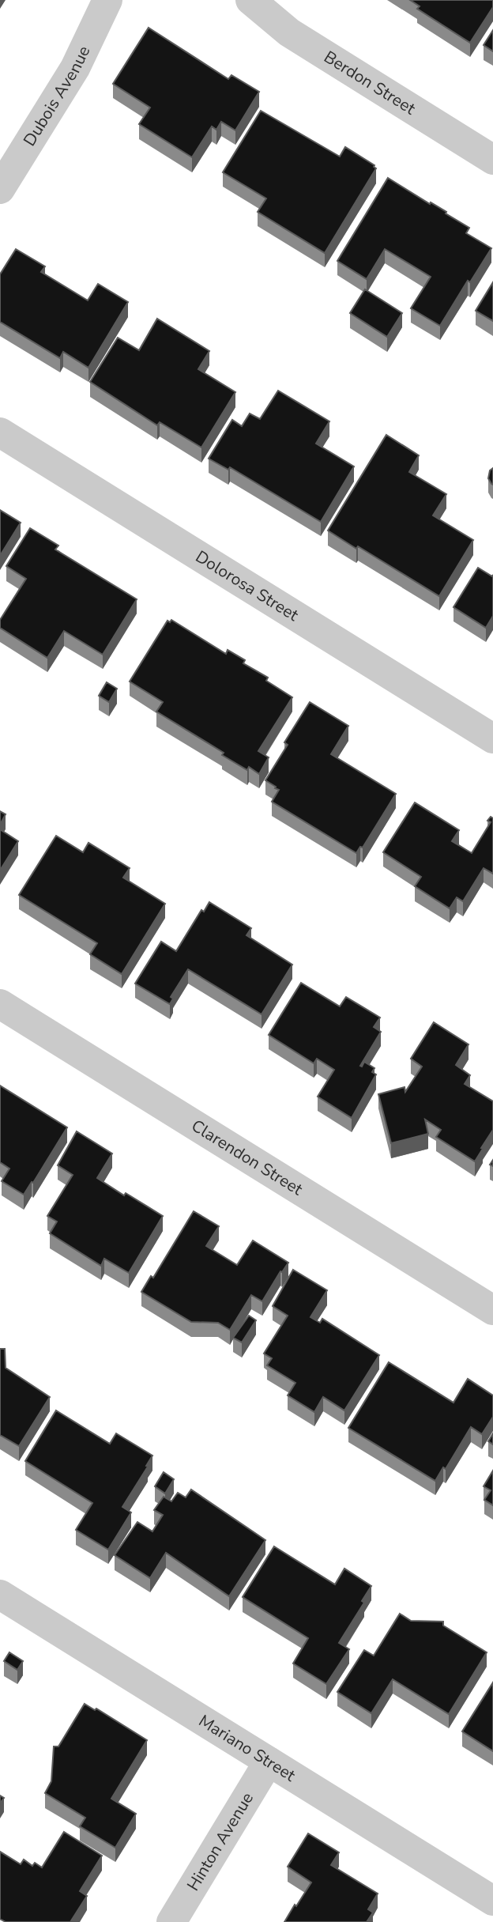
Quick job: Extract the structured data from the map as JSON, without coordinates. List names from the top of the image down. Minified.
{"streets":{"street":["Berdon Street","Dubois Avenue","Dolorosa Street","Clarendon Street","Mariano Street","Hinton Avenue"]},"crossings":[["Mariano Street","Hinton Avenue"]]}
